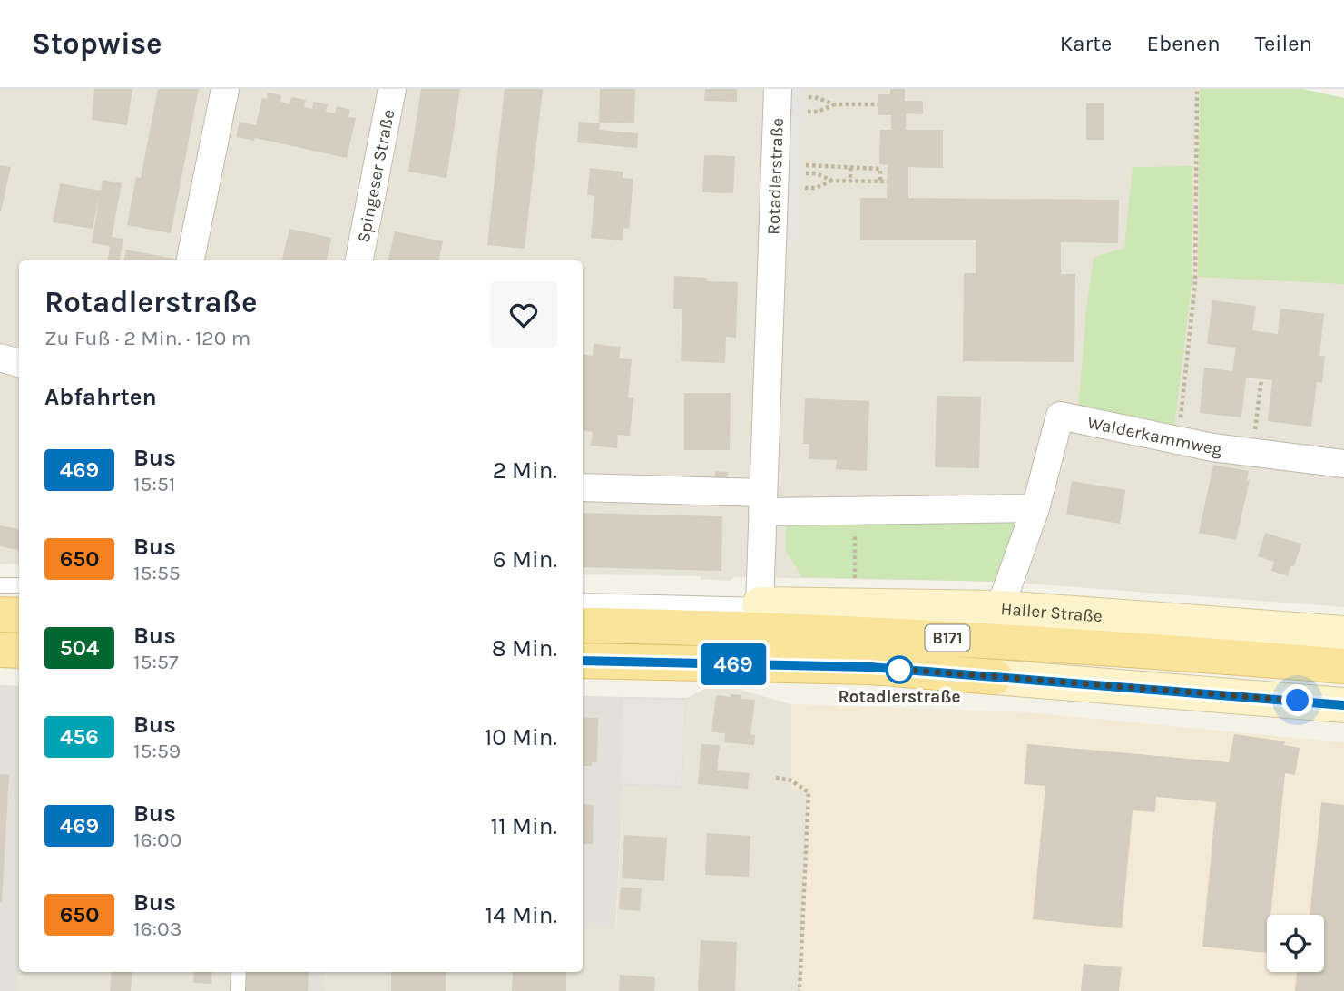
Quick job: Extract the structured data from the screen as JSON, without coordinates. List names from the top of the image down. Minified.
{"streets":{"main road":["Haller Straße","B171"],"street":["Rotadlerstraße","Spingeser Straße","Walderkammweg"]},"crossings":[["Rotadlerstraße","Haller Straße"],["Walderkammweg","Haller Straße"]],"places":["Rotadlerstraße"],"lines":["bus line 469"],"page":{"header":"Stopwise","nav":["Karte","Ebenen","Teilen"],"on_map":"469","heading":[["Rotadlerstraße","Zu Fuß · 2 Min. · 120 m"],"Abfahrten"],"list":[{"mark":"469","name":"Bus","note":"15:51","value":"2 Min."},{"mark":"650","name":"Bus","note":"15:55","value":"6 Min."},{"mark":"504","name":"Bus","note":"15:57","value":"8 Min."},{"mark":"456","name":"Bus","note":"15:59","value":"10 Min."},{"mark":"469","name":"Bus","note":"16:00","value":"11 Min."},{"mark":"650","name":"Bus","note":"16:03","value":"14 Min."}]}}
